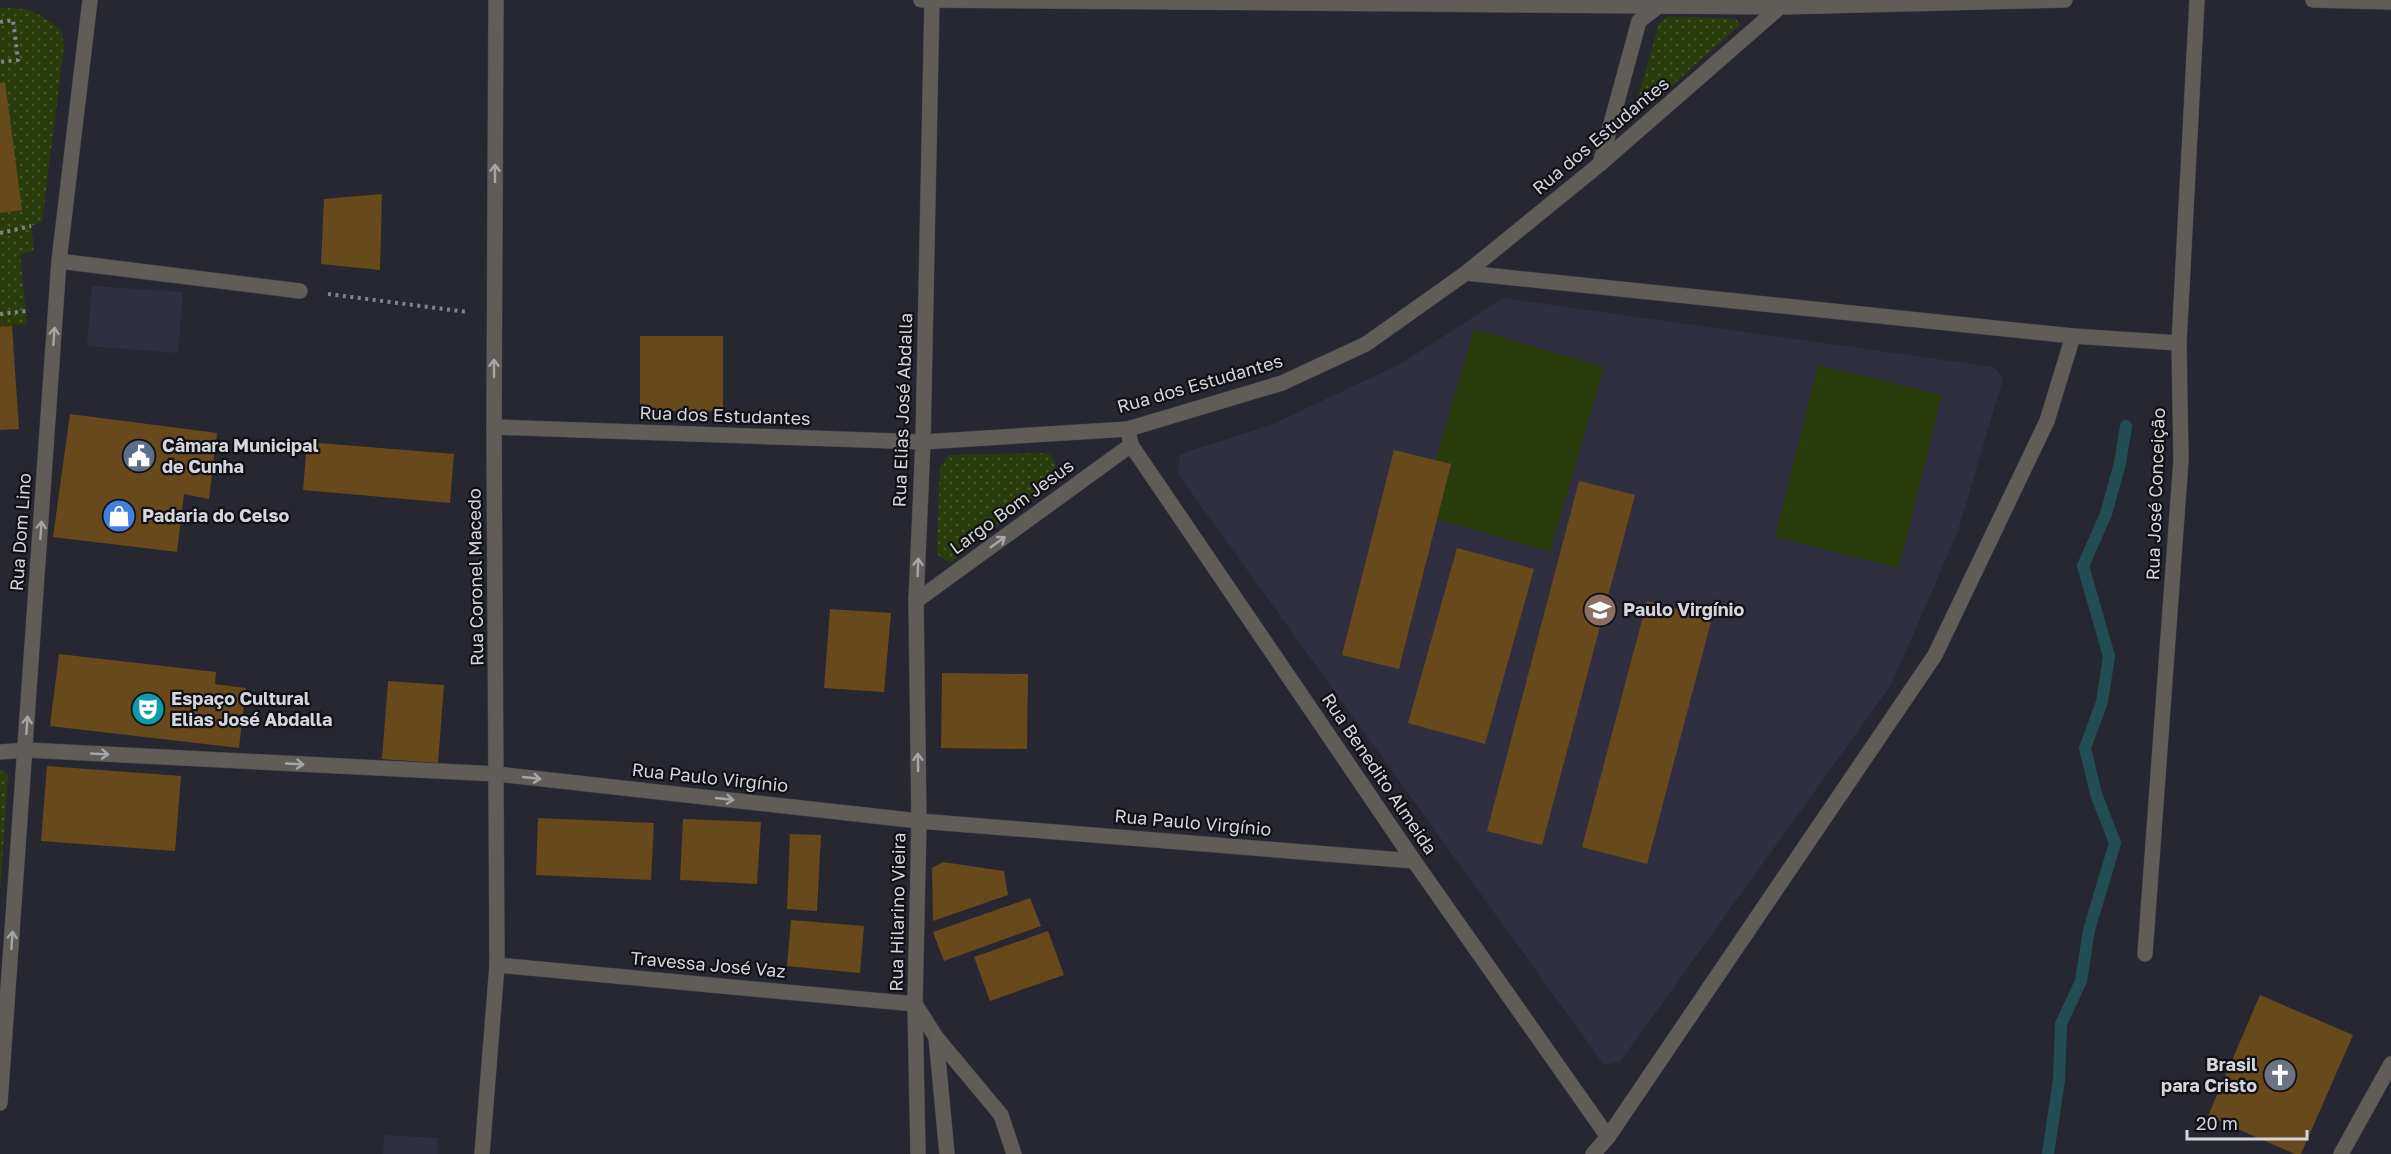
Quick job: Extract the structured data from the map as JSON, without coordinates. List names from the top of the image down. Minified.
{"streets":{"street":["Rua dos Estudantes","Rua Elias José Abdalla","Rua José Conceição","Largo Bom Jesus","Rua Dom Lino","Rua Coronel Macedo","Rua Benedito Almeida","Rua Paulo Virgínio","Rua Hilarino Vieira","Travessa José Vaz"]},"crossings":[["Rua dos Estudantes","Rua Elias José Abdalla"],["Rua dos Estudantes","Rua Coronel Macedo"],["Rua dos Estudantes","Rua Benedito Almeida"],["Rua Elias José Abdalla","Largo Bom Jesus"],["Rua Elias José Abdalla","Rua Paulo Virgínio"],["Rua Elias José Abdalla","Rua Hilarino Vieira"],["Largo Bom Jesus","Rua Benedito Almeida"],["Rua Dom Lino","Rua Paulo Virgínio"],["Rua Coronel Macedo","Rua Paulo Virgínio"],["Rua Coronel Macedo","Travessa José Vaz"],["Rua Benedito Almeida","Rua Paulo Virgínio"],["Rua Paulo Virgínio","Rua Hilarino Vieira"],["Rua Hilarino Vieira","Travessa José Vaz"]],"one_way":["Rua Elias José Abdalla","Largo Bom Jesus","Rua Dom Lino","Rua Coronel Macedo","Rua Paulo Virgínio"],"places":{"public building":["Câmara Municipal de Cunha"],"shop":["Padaria do Celso"],"school or university":["Paulo Virgínio"],"theatre":["Espaço Cultural Elias José Abdalla"],"church":["Brasil para Cristo"]},"scale_bar":"20 m"}
